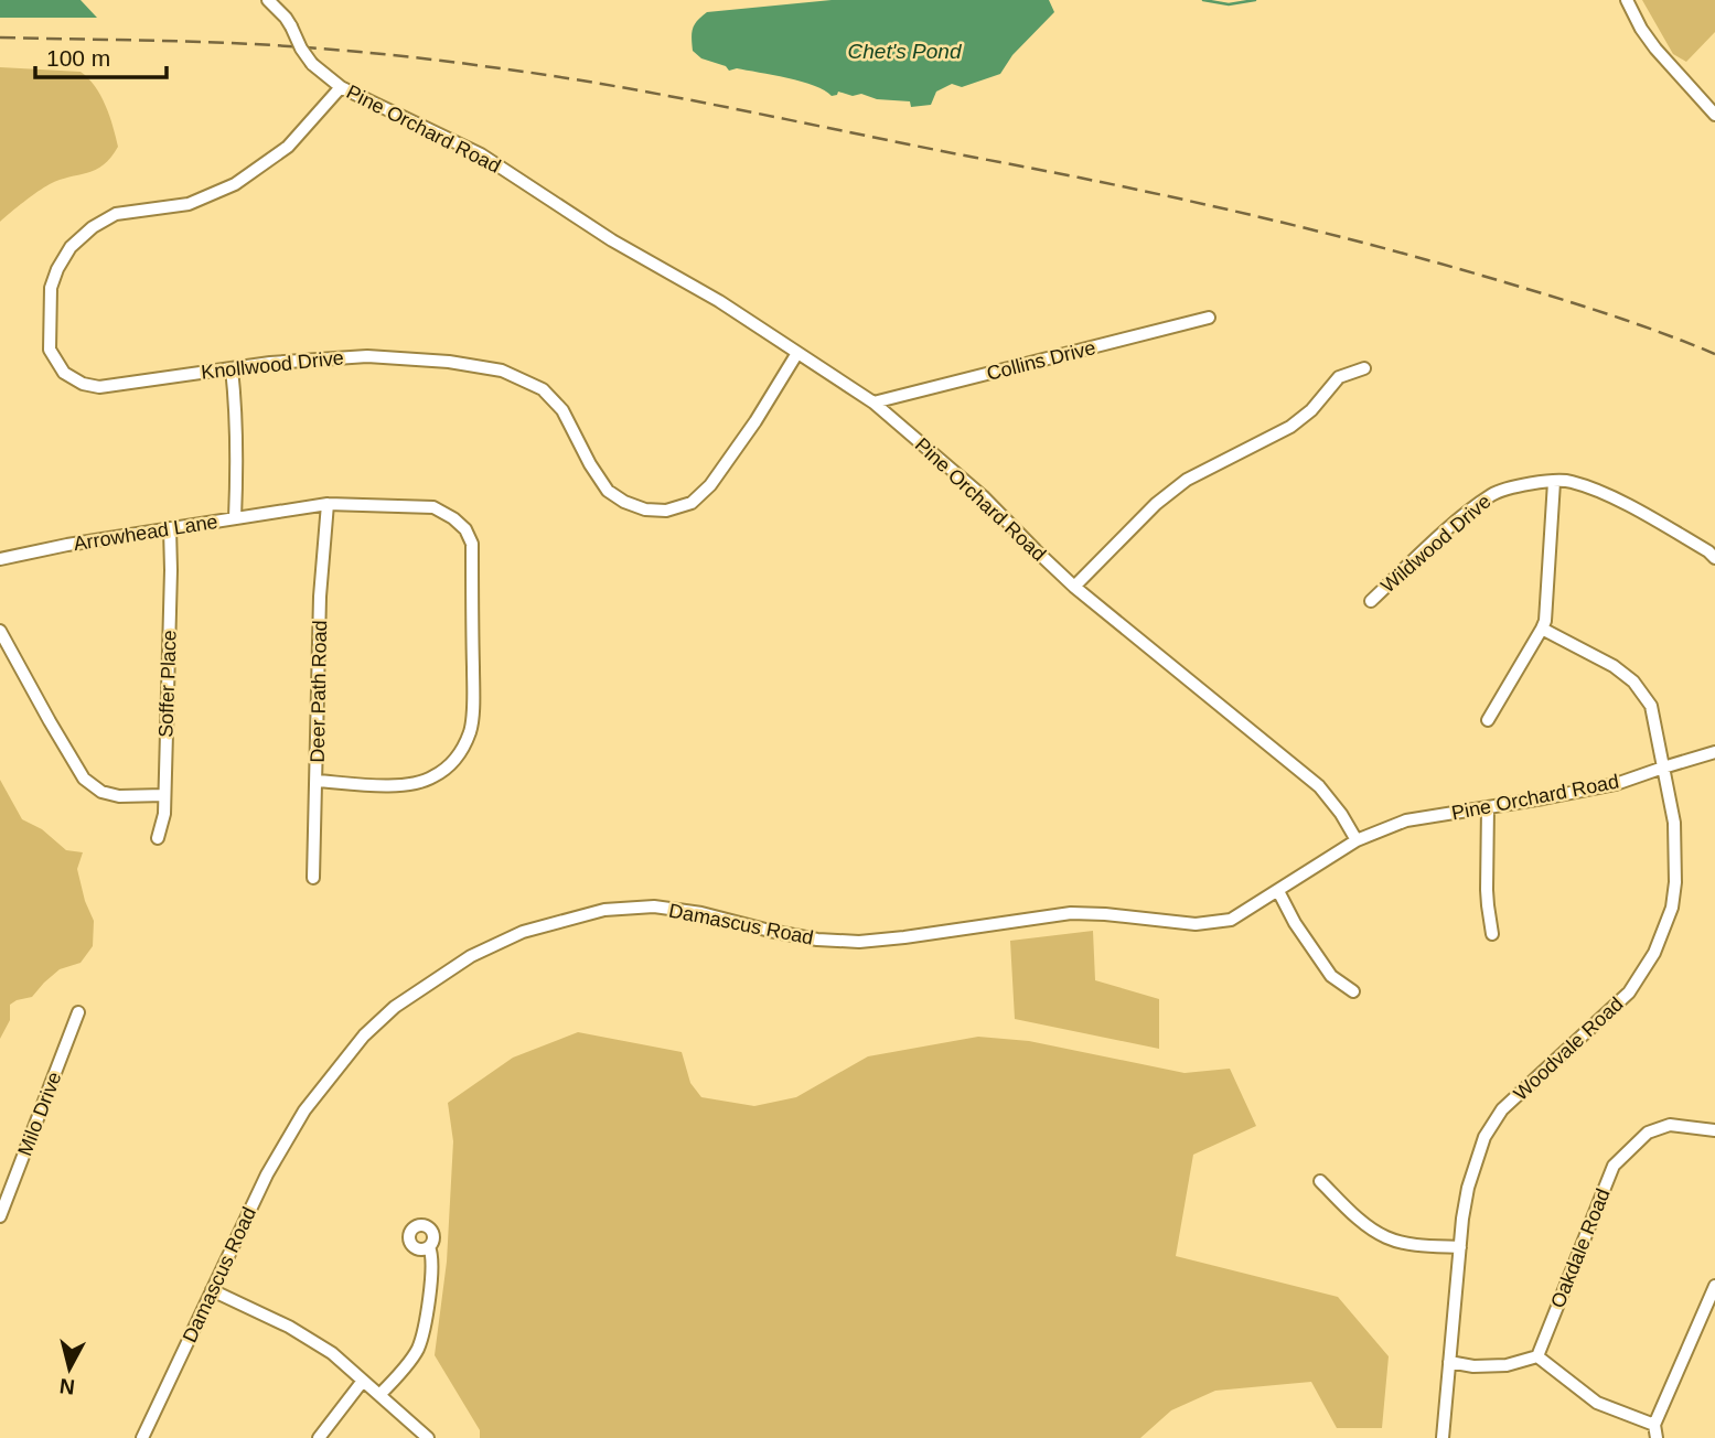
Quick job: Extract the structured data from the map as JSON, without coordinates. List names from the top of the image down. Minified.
{"streets":{"street":["Pine Orchard Road","Collins Drive","Knollwood Drive","Arrowhead Lane","Wildwood Drive","Soffer Place","Deer Path Road","Damascus Road","Woodvale Road","Milo Drive","Oakdale Road"]},"crossings":[["Pine Orchard Road","Collins Drive"],["Pine Orchard Road","Knollwood Drive"],["Pine Orchard Road","Damascus Road"],["Pine Orchard Road","Woodvale Road"],["Knollwood Drive","Arrowhead Lane"],["Arrowhead Lane","Soffer Place"]],"water":["Chet's Pond"],"scale_bar":"100 m","north":"bottom"}
